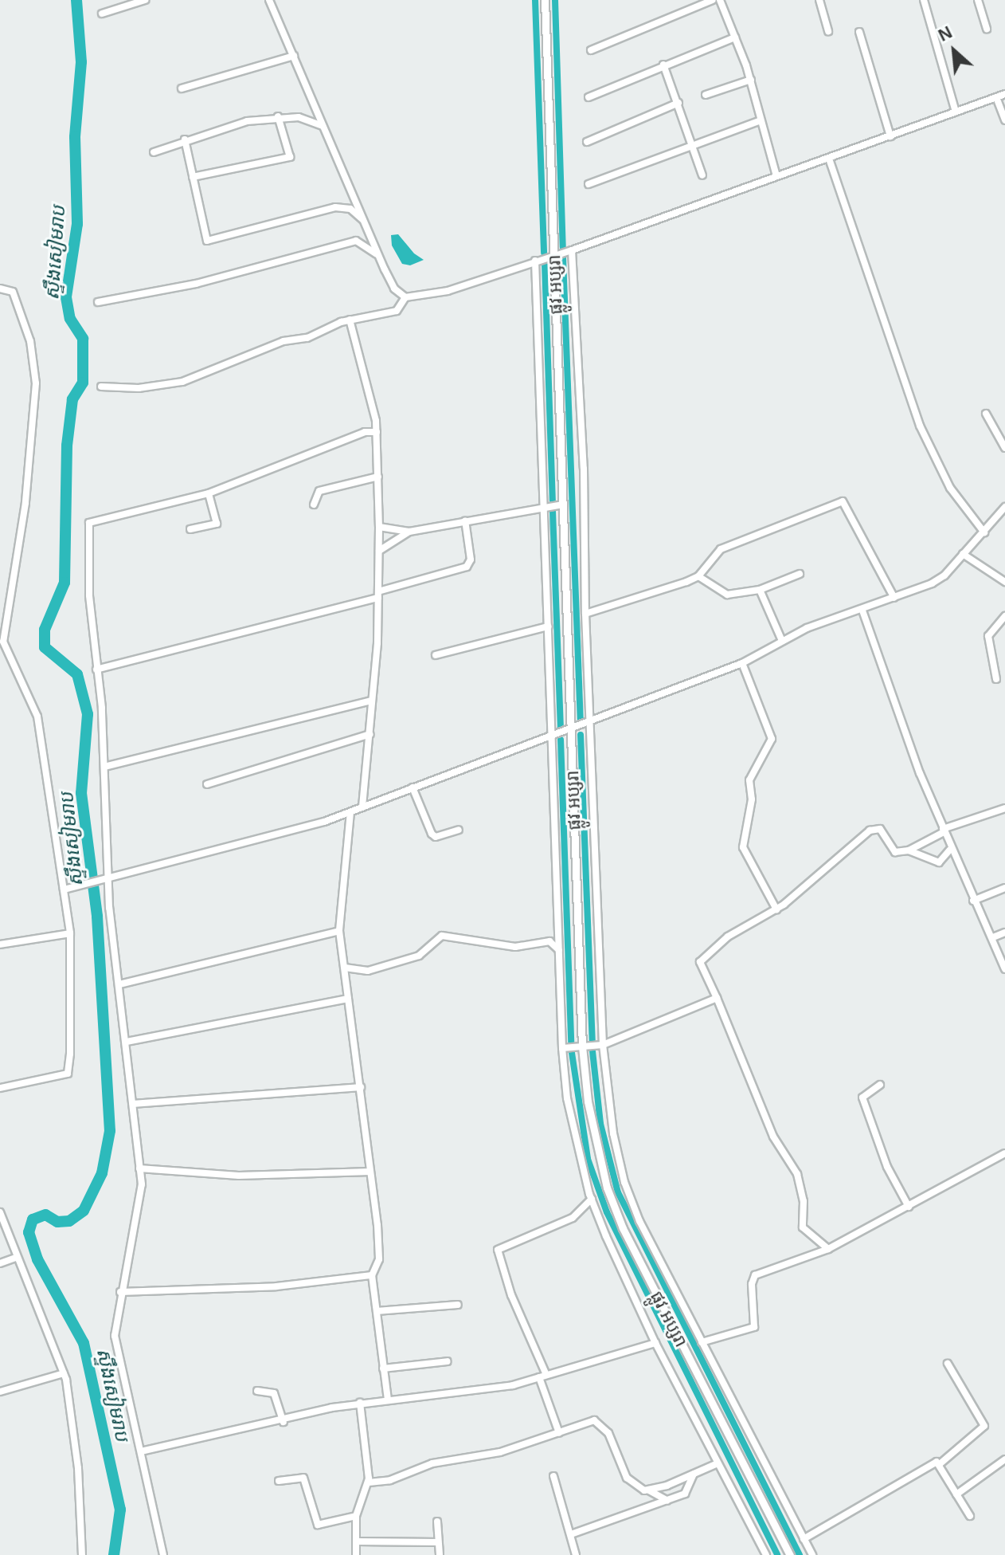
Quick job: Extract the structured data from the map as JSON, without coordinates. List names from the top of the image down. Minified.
{"streets":{"street":["ផ្លូវ អប្សរា"]},"water":["ស្ទឹងសៀមរាប"],"north":"top left"}
